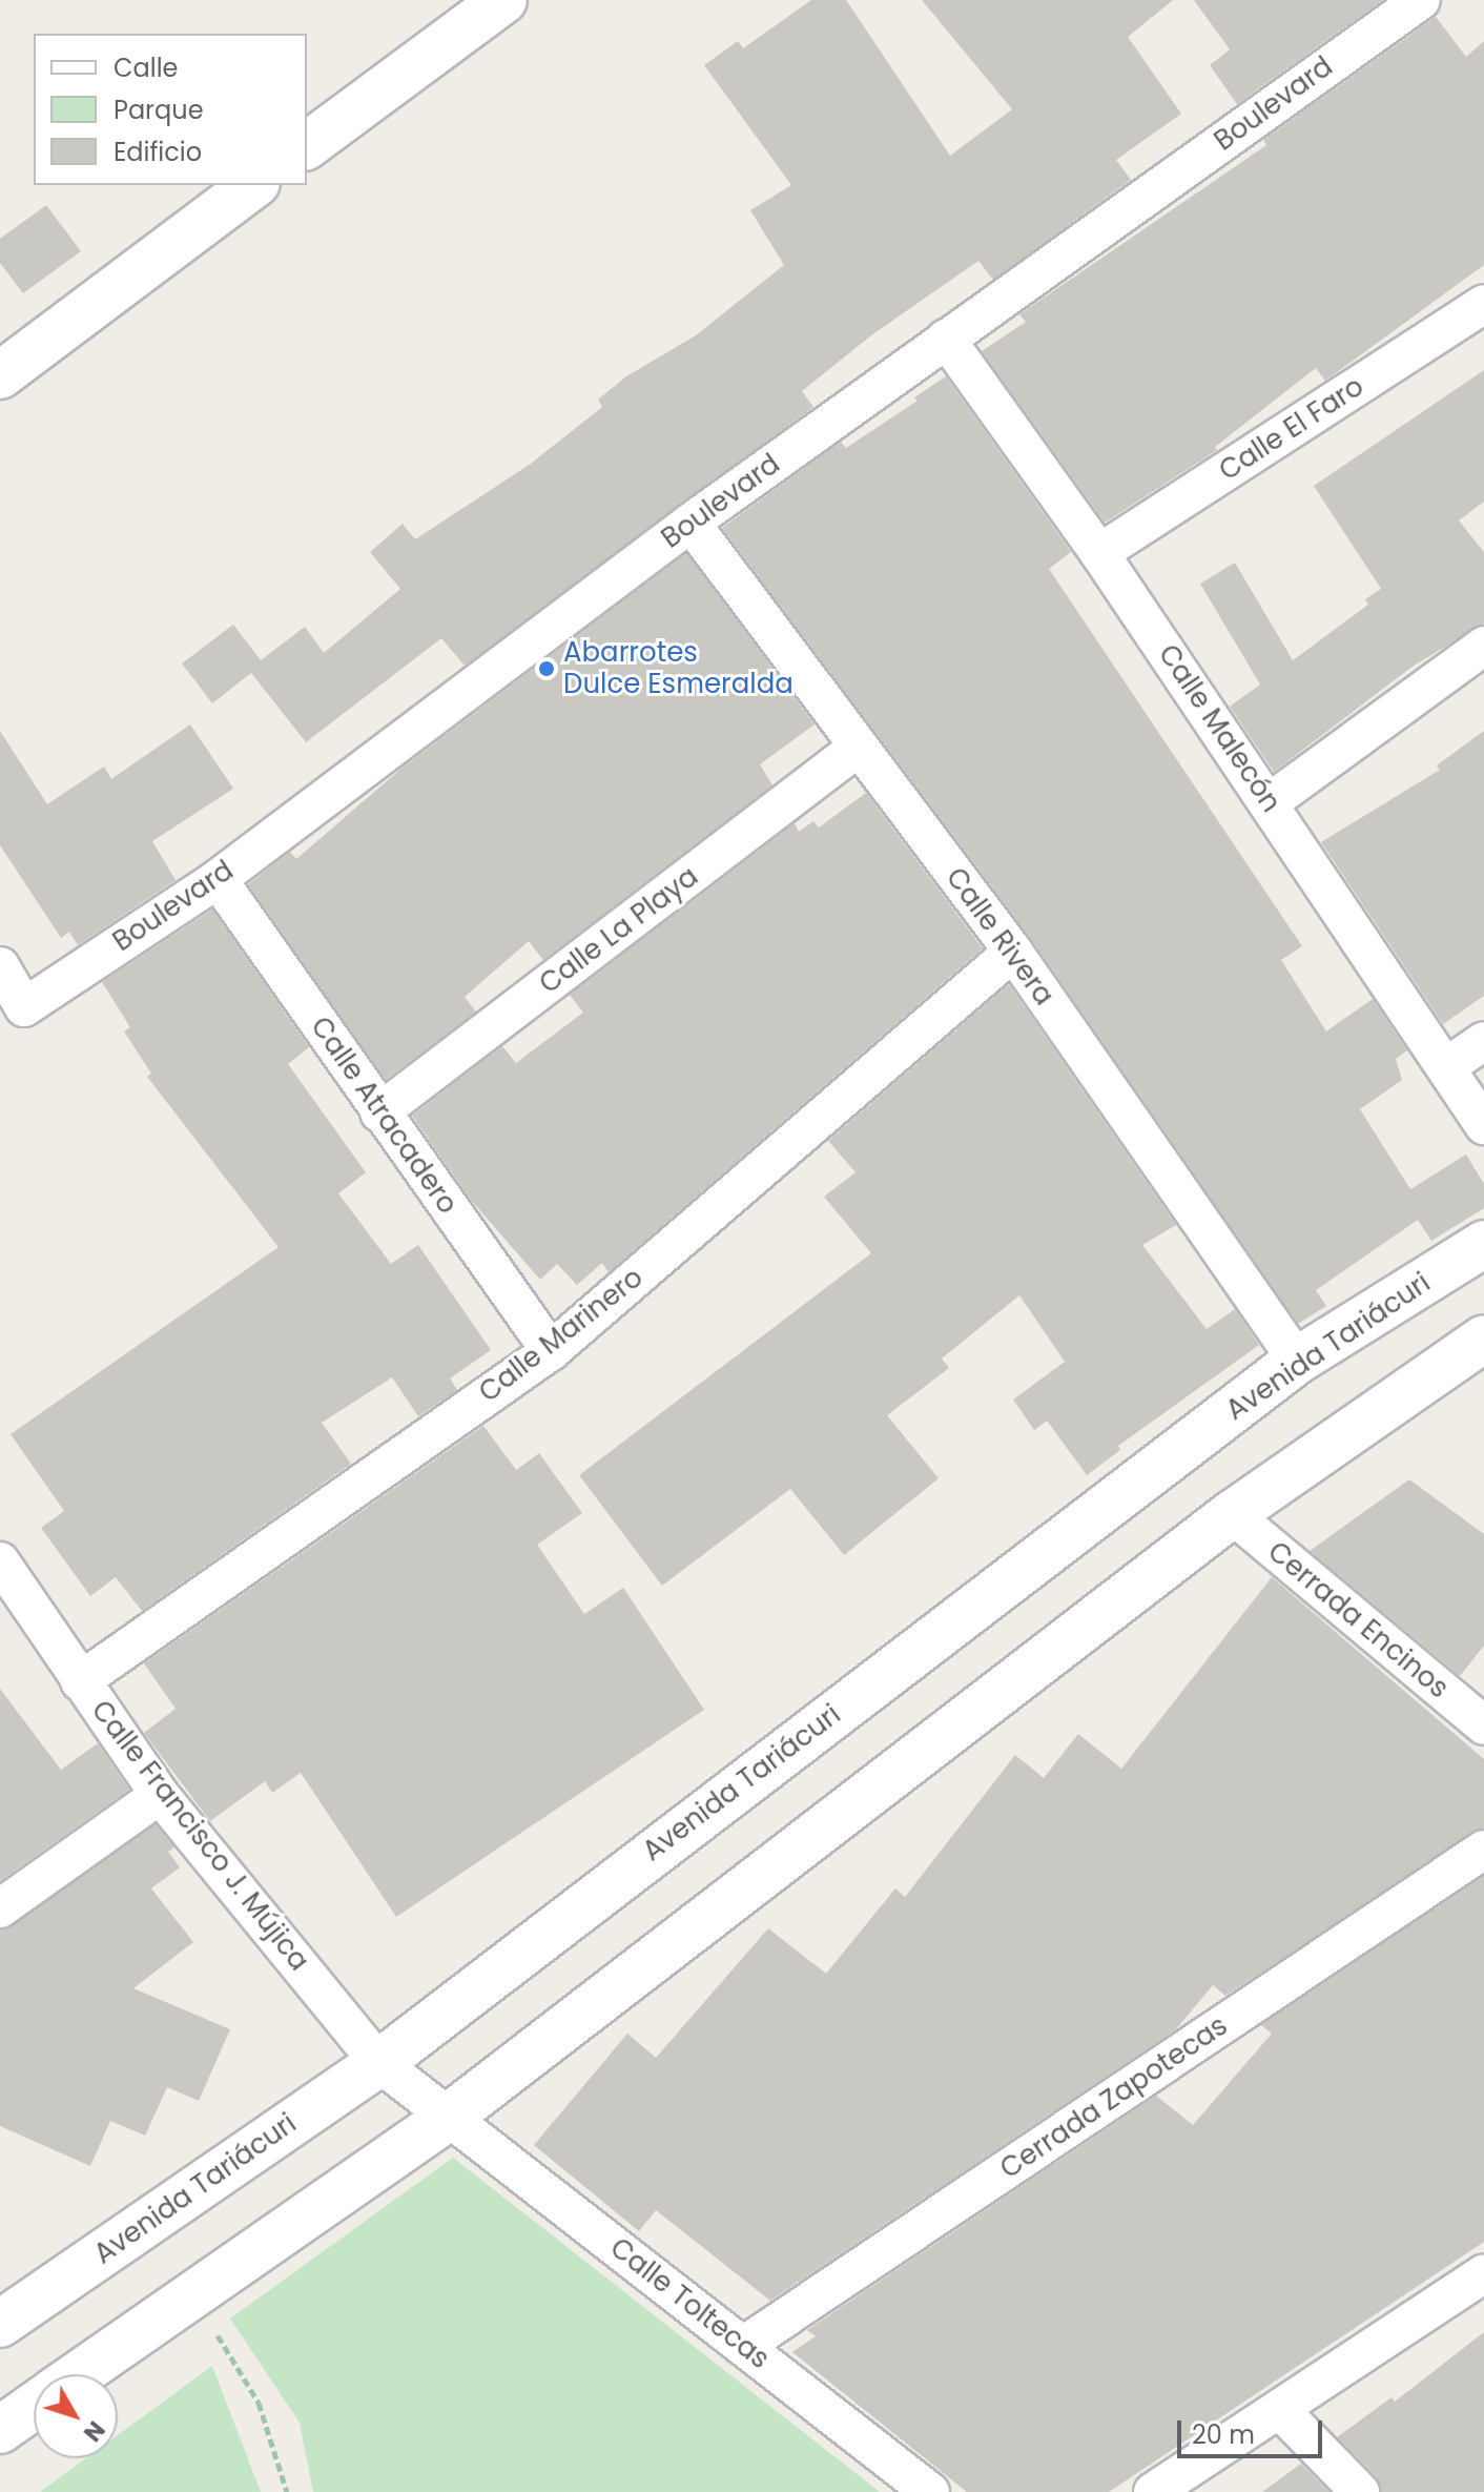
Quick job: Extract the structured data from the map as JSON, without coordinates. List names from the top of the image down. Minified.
{"streets":{"street":["Boulevard","Calle El Faro","Calle Malecón","Calle La Playa","Calle Rivera","Calle Atracadero","Calle Marinero","Avenida Tariácuri","Cerrada Encinos","Calle Francisco J. Mújica","Cerrada Zapotecas","Calle Toltecas"]},"crossings":[["Boulevard","Calle Malecón"],["Boulevard","Calle Rivera"],["Boulevard","Calle Atracadero"],["Calle El Faro","Calle Malecón"],["Calle La Playa","Calle Rivera"],["Calle La Playa","Calle Atracadero"],["Calle Rivera","Calle Marinero"],["Calle Rivera","Avenida Tariácuri"],["Calle Atracadero","Calle Marinero"],["Calle Marinero","Calle Francisco J. Mújica"],["Avenida Tariácuri","Calle Francisco J. Mújica"],["Calle Francisco J. Mújica","Calle Toltecas"],["Cerrada Zapotecas","Calle Toltecas"]],"places":["Abarrotes Dulce Esmeralda"],"legend":["Calle","Parque","Edificio"],"scale_bar":"20 m","north":"bottom right"}
